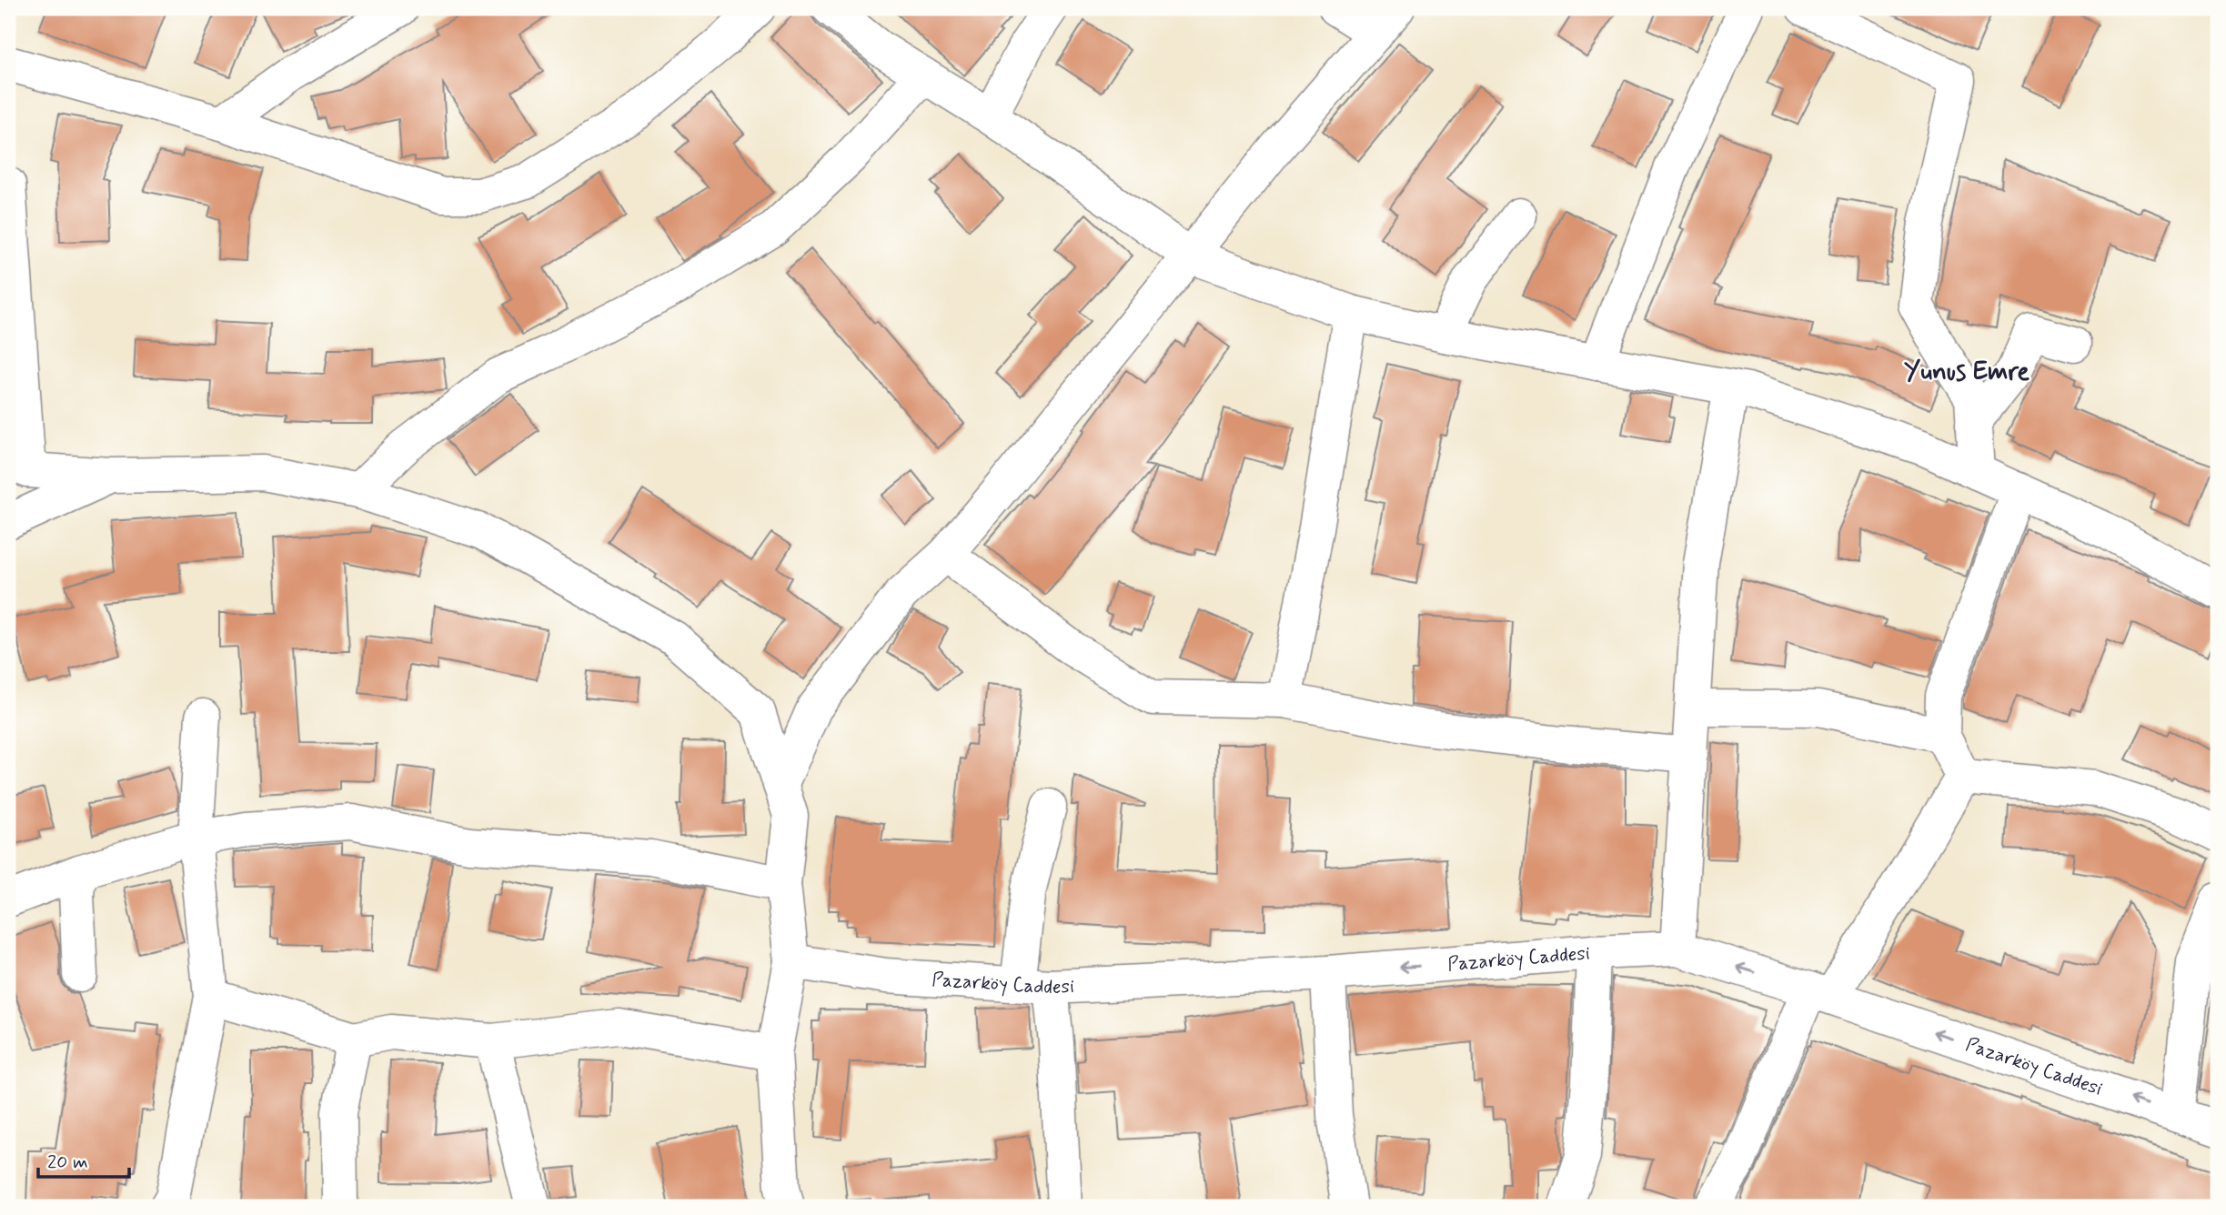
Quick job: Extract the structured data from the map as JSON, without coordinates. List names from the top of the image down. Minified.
{"streets":{"street":["Pazarköy Caddesi"]},"districts":["Yunus Emre"],"scale_bar":"20 m"}
